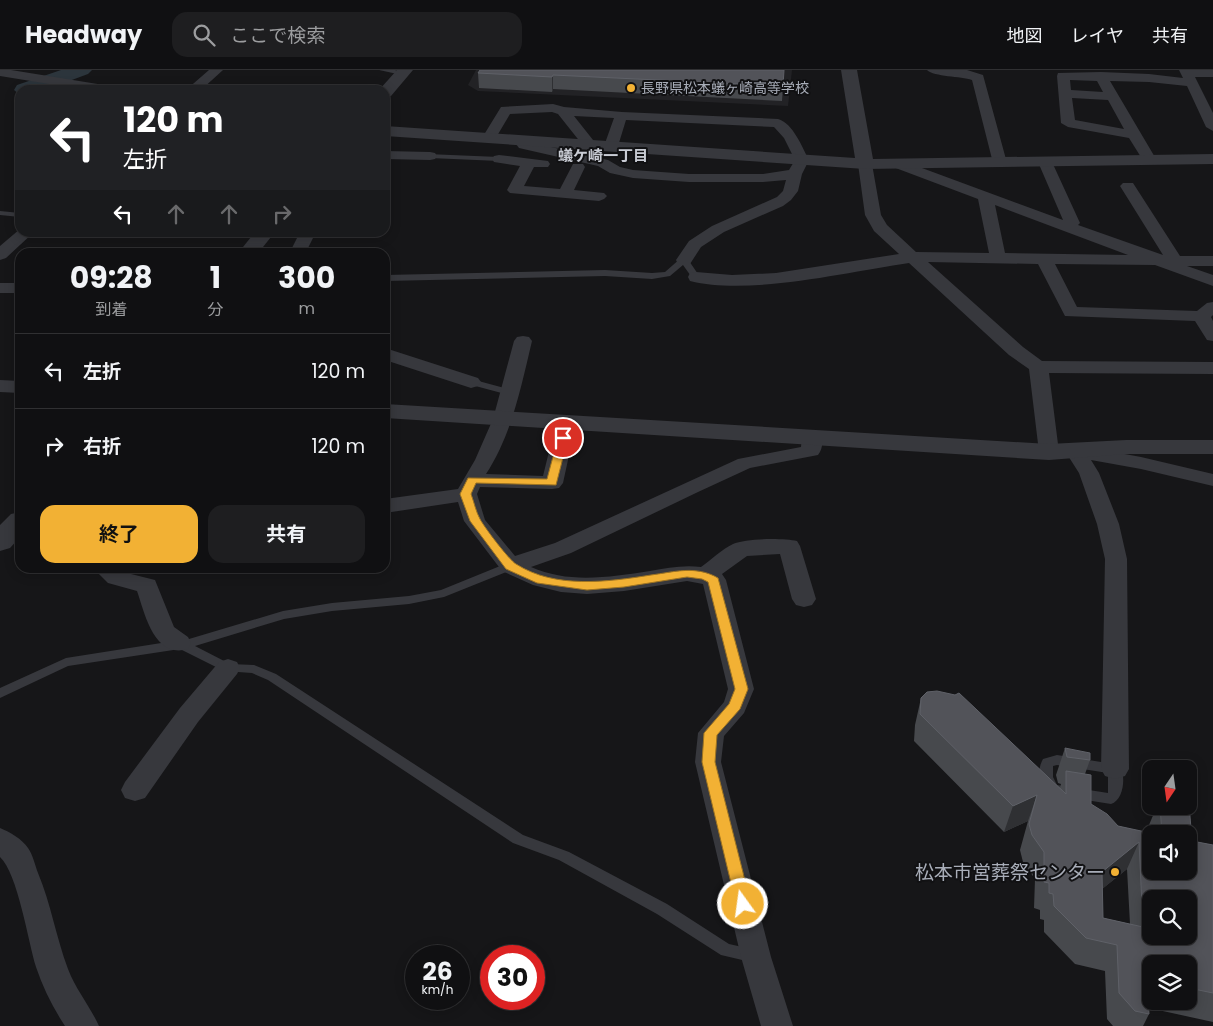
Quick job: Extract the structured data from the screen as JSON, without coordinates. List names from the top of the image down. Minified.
{"districts":["蟻ケ崎一丁目"],"places":["長野県松本蟻ヶ崎高等学校","松本市営葬祭センター"],"north":"bottom","page":{"header":"Headway","search":"ここで検索","nav":["地図","レイヤ","共有"],"turn":["120 m","左折"],"eta":["09:28","到着","1","分","300","m"],"list":[{"name":"左折","value":"120 m"},{"name":"右折","value":"120 m"}],"buttons":["終了","共有"],"speed":"26 km/h","limit":"30"}}
